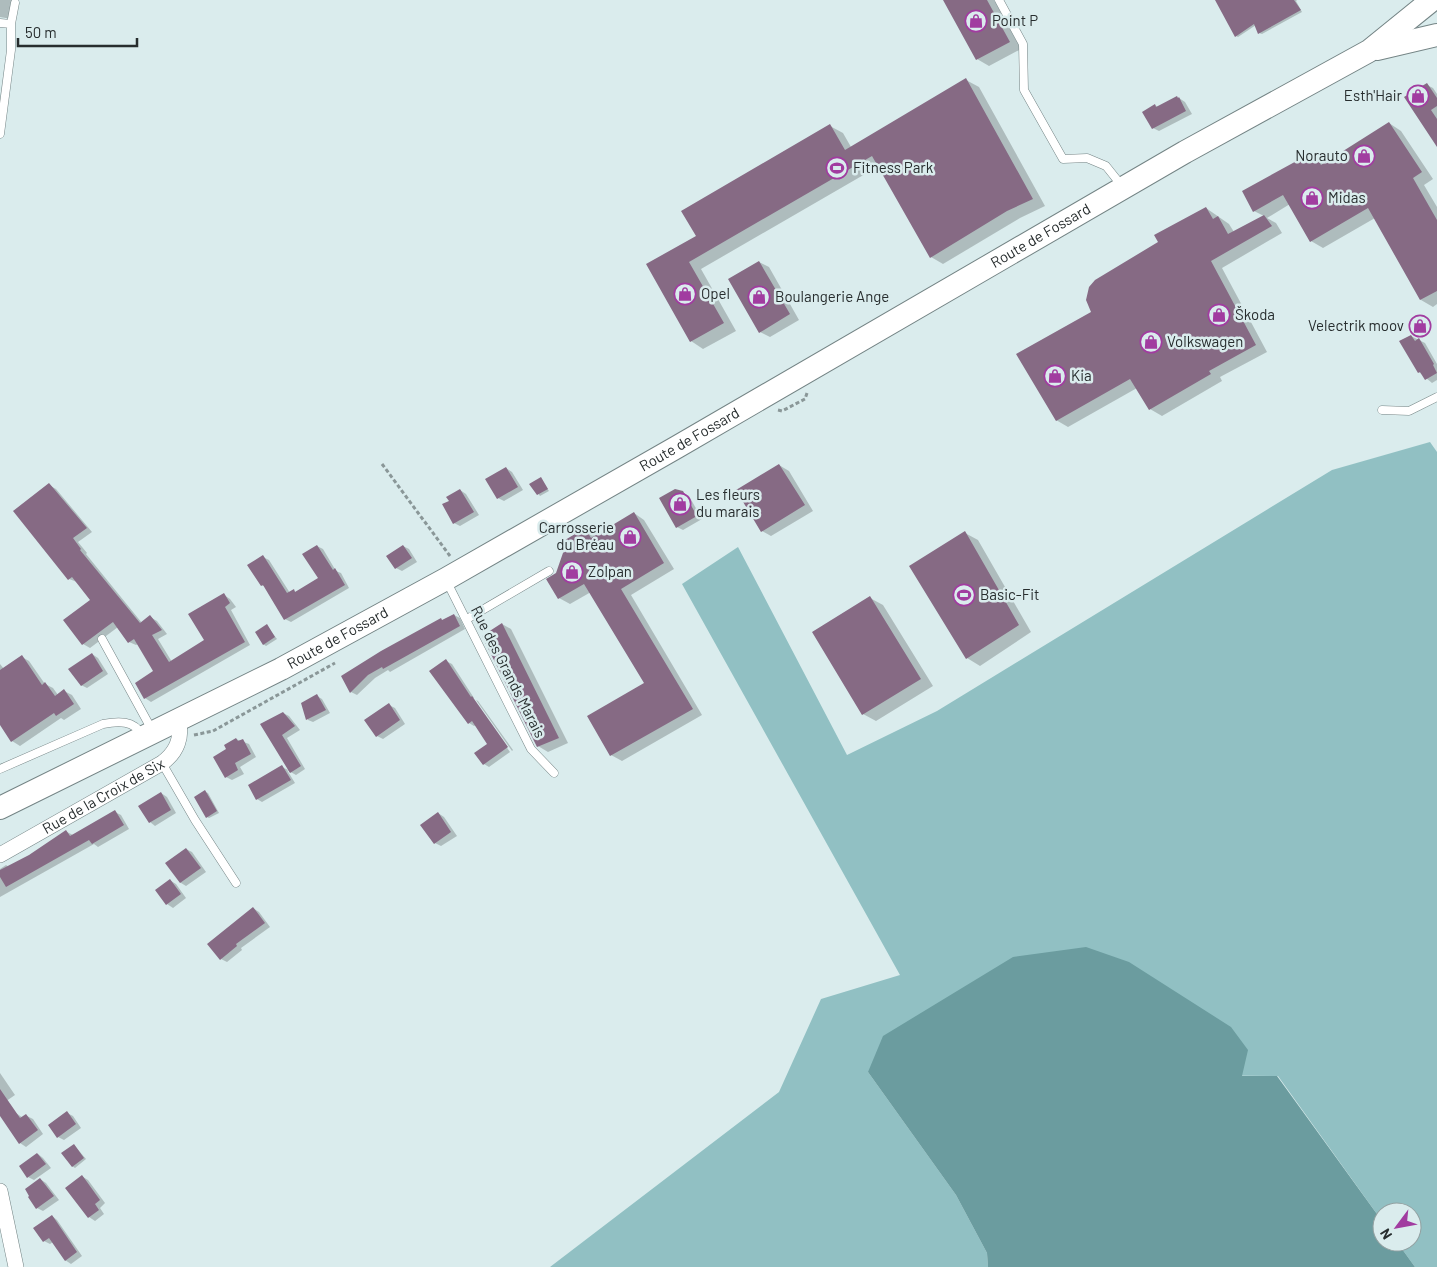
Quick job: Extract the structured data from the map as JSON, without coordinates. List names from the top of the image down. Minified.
{"streets":{"main road":["Route de Fossard"],"street":["Rue de la Croix de Six"],"lane":["Rue des Grands Marais"]},"crossings":[["Route de Fossard","Rue des Grands Marais"],["Route de Fossard","Rue de la Croix de Six"]],"places":{"shop":["Point P","Esth'Hair","Norauto","Midas","Opel","Boulangerie Ange","Škoda","Velectrik moov","Volkswagen","Kia","Les fleurs du marais","Carrosserie du Bréau","Zolpan"],"sports":["Fitness Park","Basic-Fit"]},"scale_bar":"50 m","north":"bottom left"}
